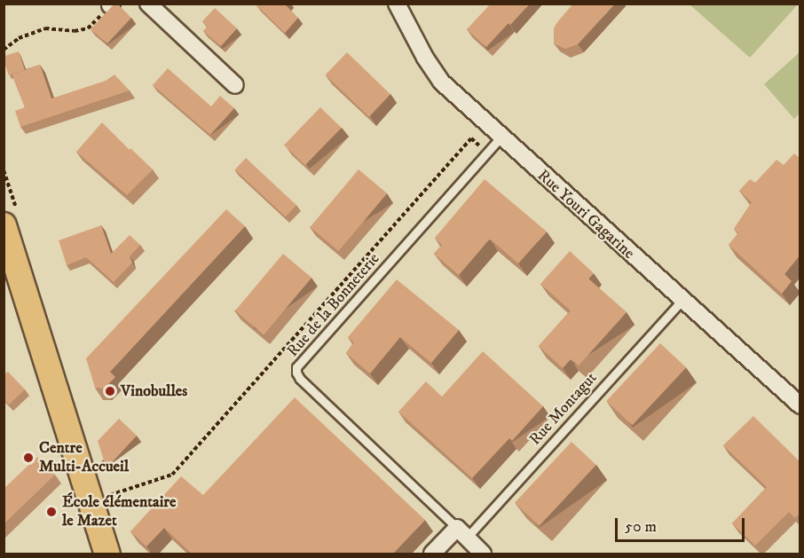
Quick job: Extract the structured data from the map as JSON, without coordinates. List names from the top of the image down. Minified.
{"streets":{"street":["Rue Youri Gagarine"],"lane":["Rue de la Bonneterie","Rue Montagut"]},"crossings":[["Rue Youri Gagarine","Rue de la Bonneterie"],["Rue Youri Gagarine","Rue Montagut"],["Rue de la Bonneterie","Rue Montagut"]],"places":["Vinobulles","Centre Multi-Accueil","École élémentaire le Mazet"],"scale_bar":"50 m"}
